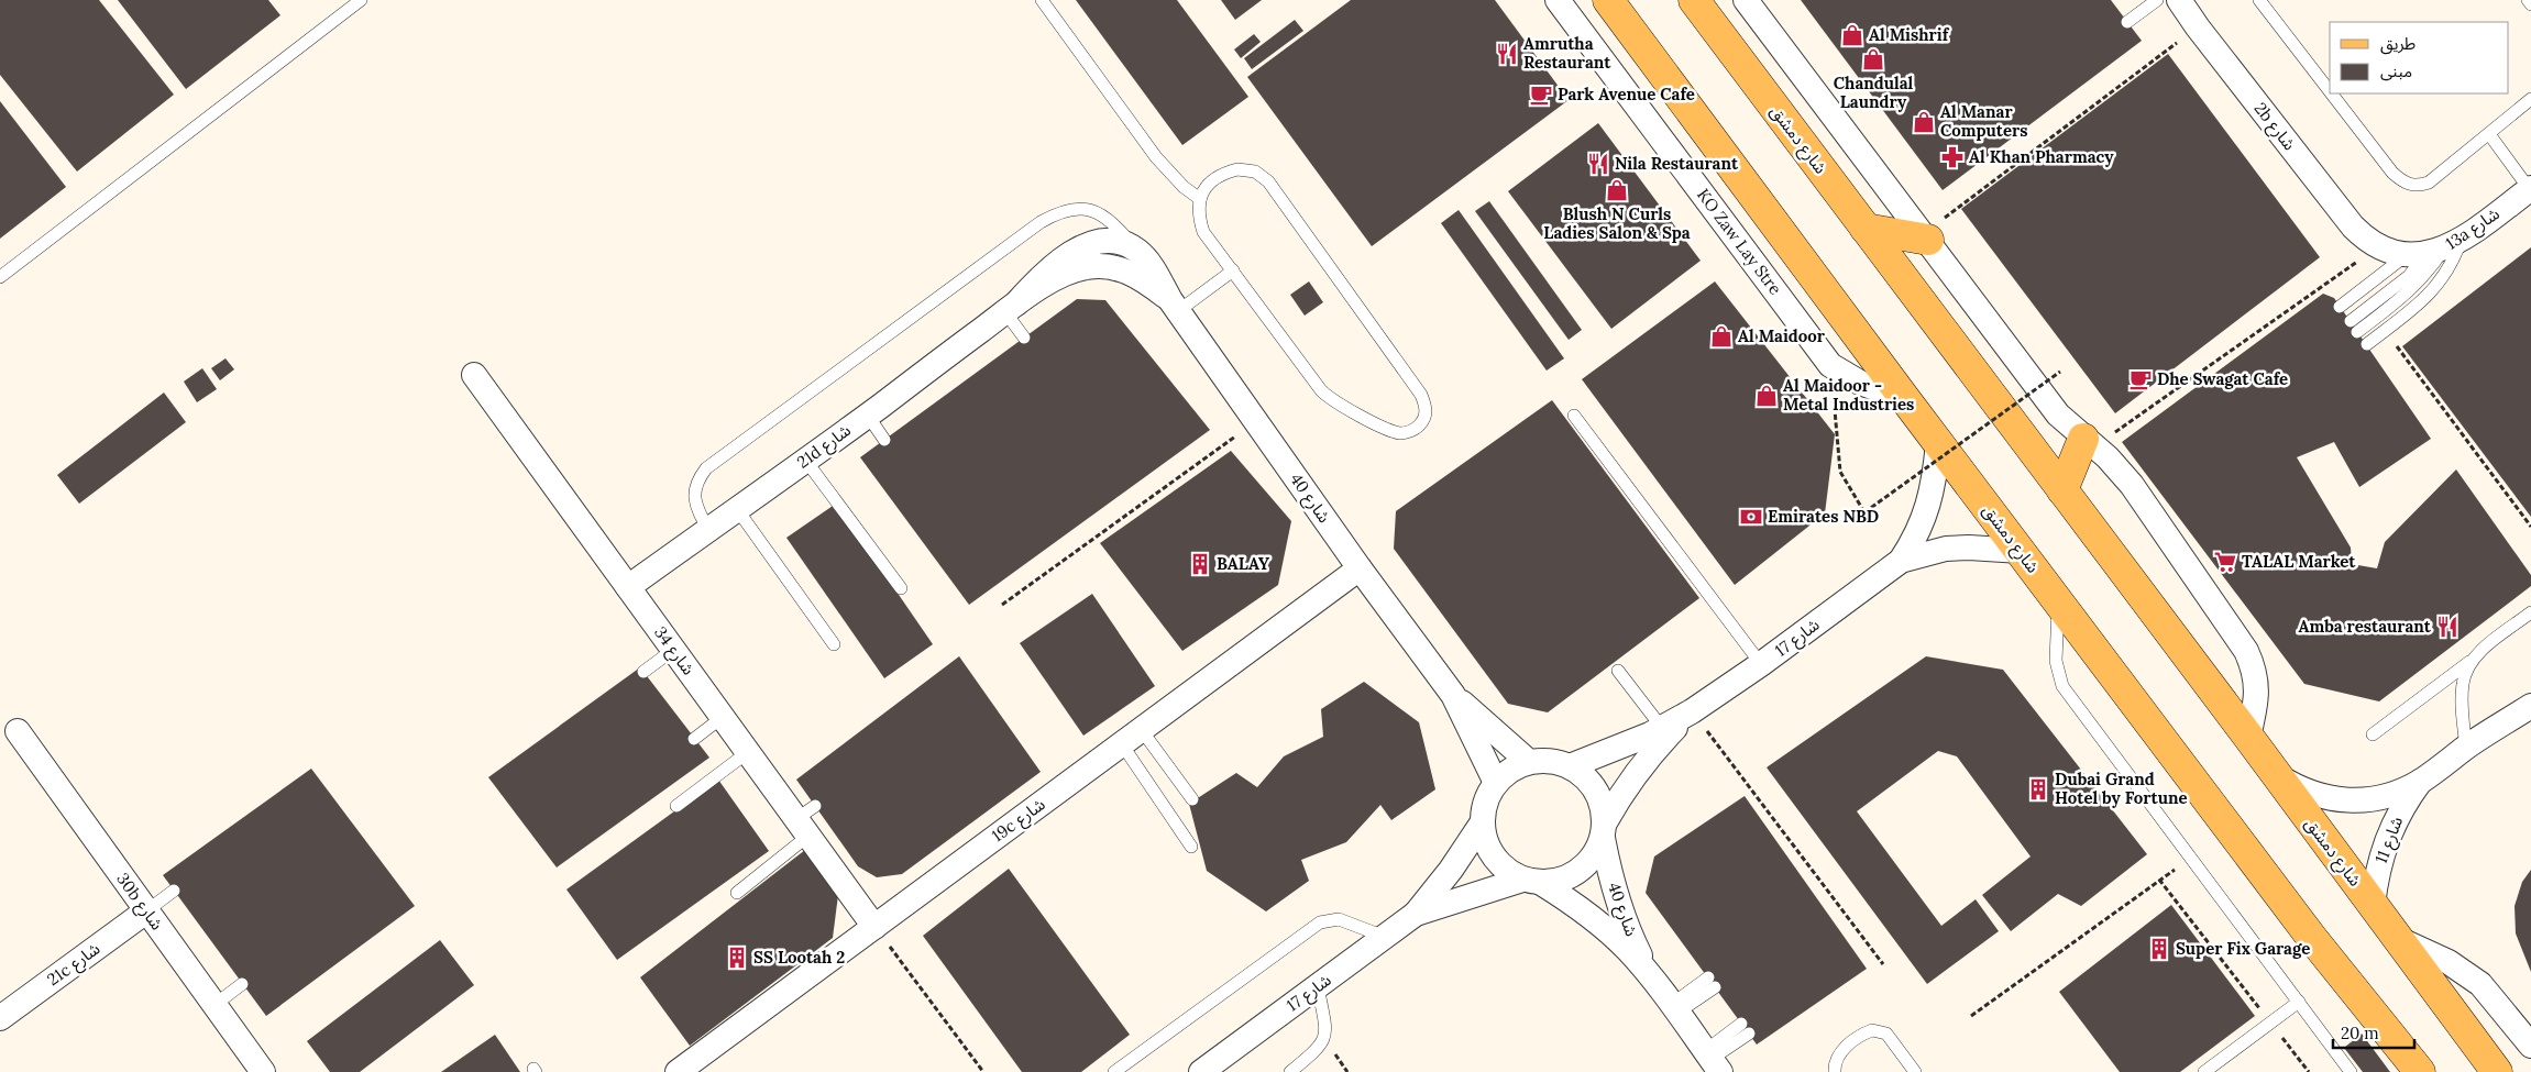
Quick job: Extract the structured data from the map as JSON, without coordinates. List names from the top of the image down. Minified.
{"streets":{"main road":["شارع دمشق"],"street":["2b شارع","13a شارع","KO Zaw Lay Stre","21d شارع","شارع 40","شارع 17","شارع 34","19c شارع","شارع 11","30b شارع","21c شارع"]},"crossings":[["شارع دمشق","KO Zaw Lay Stre"],["شارع دمشق","شارع 17"],["شارع دمشق","شارع 11"],["21d شارع","شارع 40"],["21d شارع","شارع 34"],["شارع 40","شارع 17"],["شارع 40","19c شارع"],["شارع 34","19c شارع"],["30b شارع","21c شارع"]],"places":{"shop":["Al Mishrif","Chandulal Laundry","Al Manar Computers","Blush N Curls Ladies Salon & Spa","Al Maidoor","Al Maidoor - Metal Industries"],"restaurant":["Amrutha Restaurant","Nila Restaurant","Amba restaurant"],"cafe":["Park Avenue Cafe","Dhe Swagat Cafe"],"pharmacy":["Al Khan Pharmacy"],"bank":["Emirates NBD"],"supermarket":["TALAL Market"],"building":["BALAY","Dubai Grand Hotel by Fortune","Super Fix Garage","SS Lootah 2"]},"legend":["طريق","مبنى"],"scale_bar":"20 m"}
